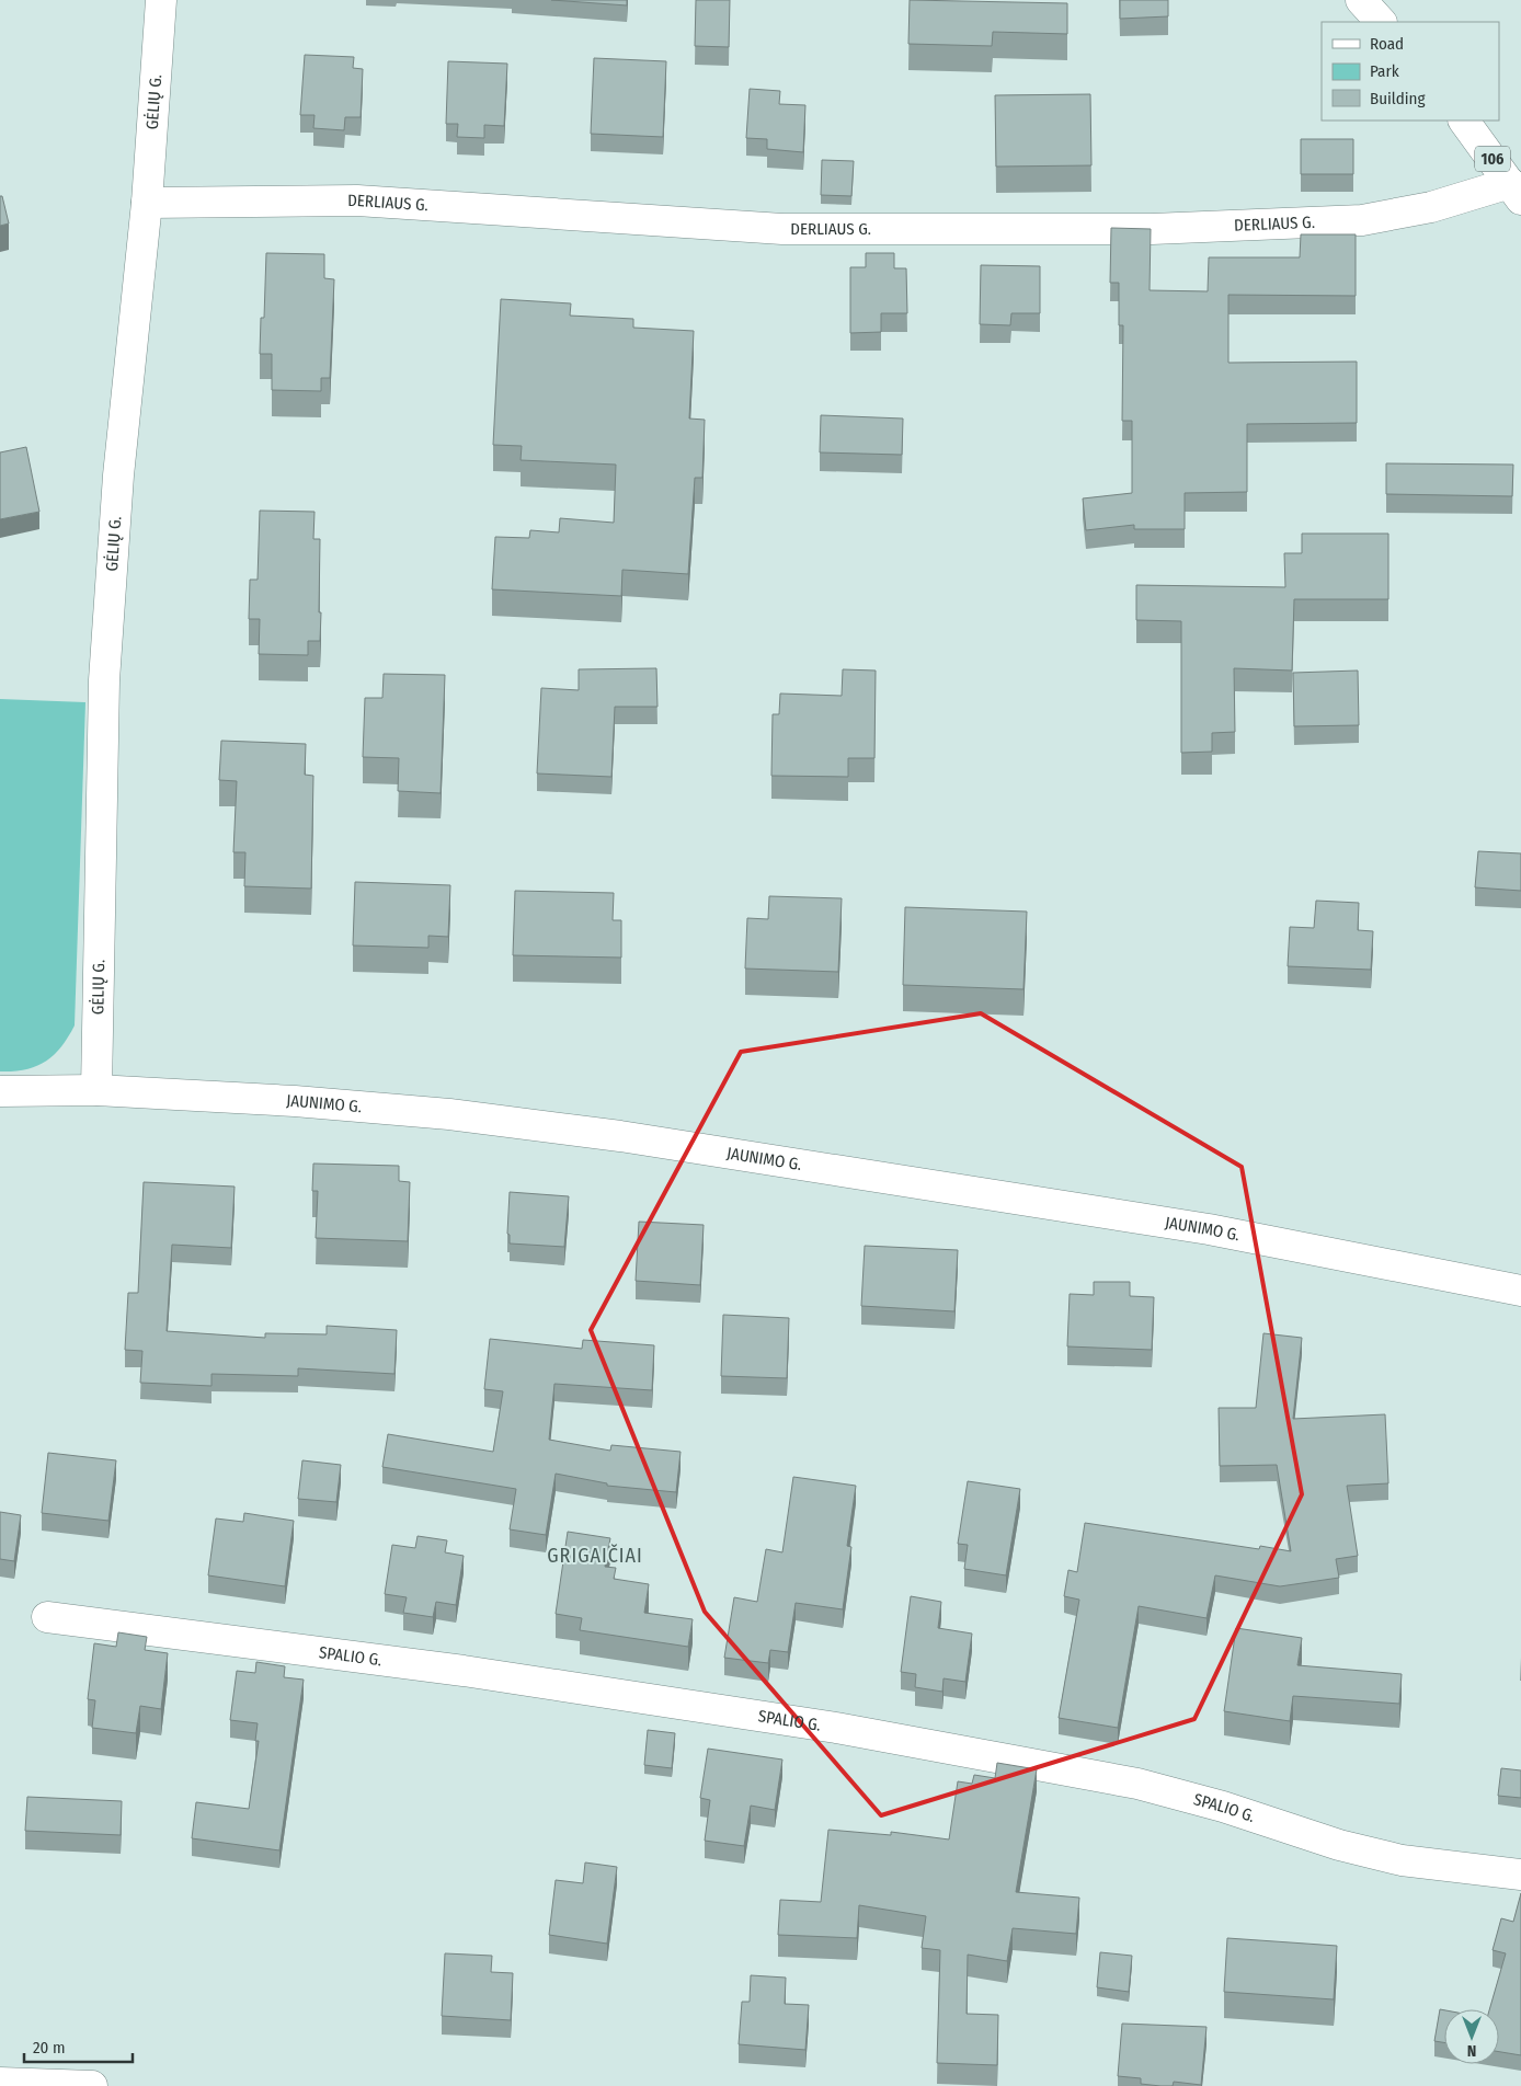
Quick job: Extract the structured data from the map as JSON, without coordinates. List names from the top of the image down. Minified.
{"streets":{"street":["GĖLIŲ G.","106","DERLIAUS G.","JAUNIMO G.","SPALIO G."]},"crossings":[["GĖLIŲ G.","DERLIAUS G."],["GĖLIŲ G.","JAUNIMO G."],["106","DERLIAUS G."]],"districts":["GRIGAIČIAI"],"legend":["Road","Park","Building"],"scale_bar":"20 m","north":"bottom"}
